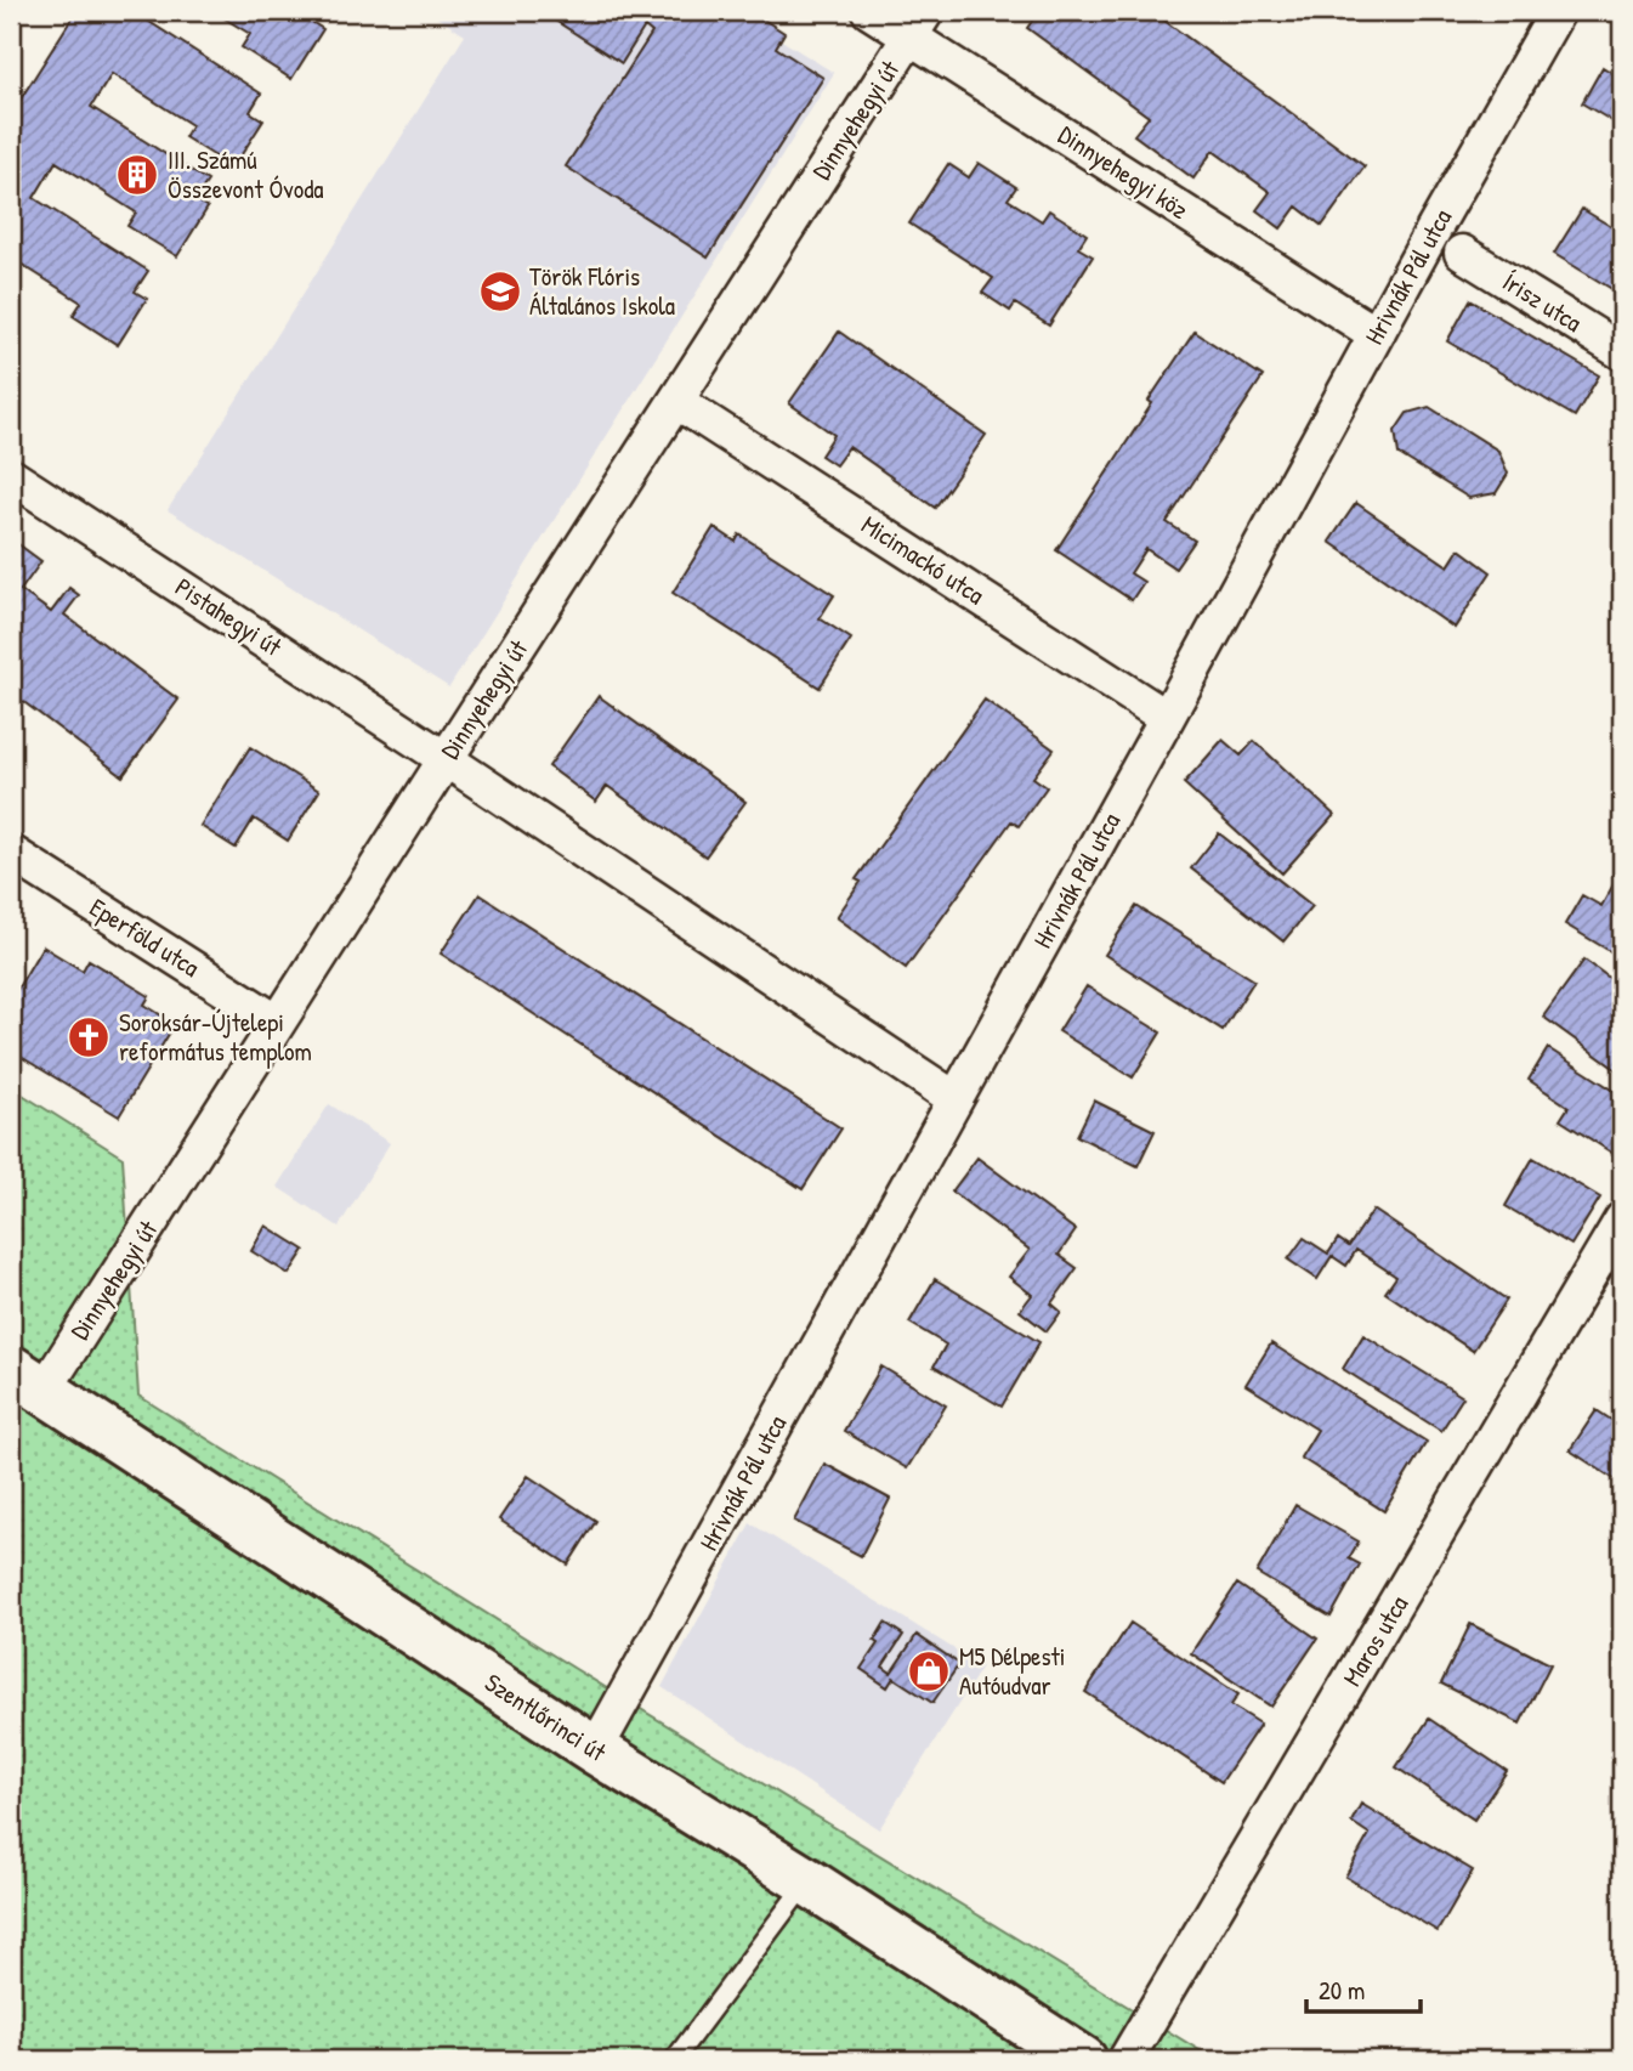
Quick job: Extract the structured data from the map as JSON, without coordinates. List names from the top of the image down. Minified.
{"streets":{"main road":["Szentlőrinci út"],"street":["Dinnyehegyi út","Dinnyehegyi köz","Hrivnák Pál utca","Írisz utca","Micimackó utca","Pistahegyi út","Eperföld utca","Maros utca"]},"crossings":[["Dinnyehegyi út","Dinnyehegyi köz"],["Dinnyehegyi út","Micimackó utca"],["Dinnyehegyi út","Pistahegyi út"],["Dinnyehegyi út","Eperföld utca"],["Dinnyehegyi út","Szentlőrinci út"],["Dinnyehegyi köz","Hrivnák Pál utca"],["Hrivnák Pál utca","Micimackó utca"],["Hrivnák Pál utca","Pistahegyi út"],["Hrivnák Pál utca","Szentlőrinci út"]],"places":{"building":["III. Számú Összevont Óvoda"],"school or university":["Török Flóris Általános Iskola"],"church":["Soroksár-Újtelepi református templom"],"shop":["M5 Délpesti Autóudvar"]},"scale_bar":"20 m"}
